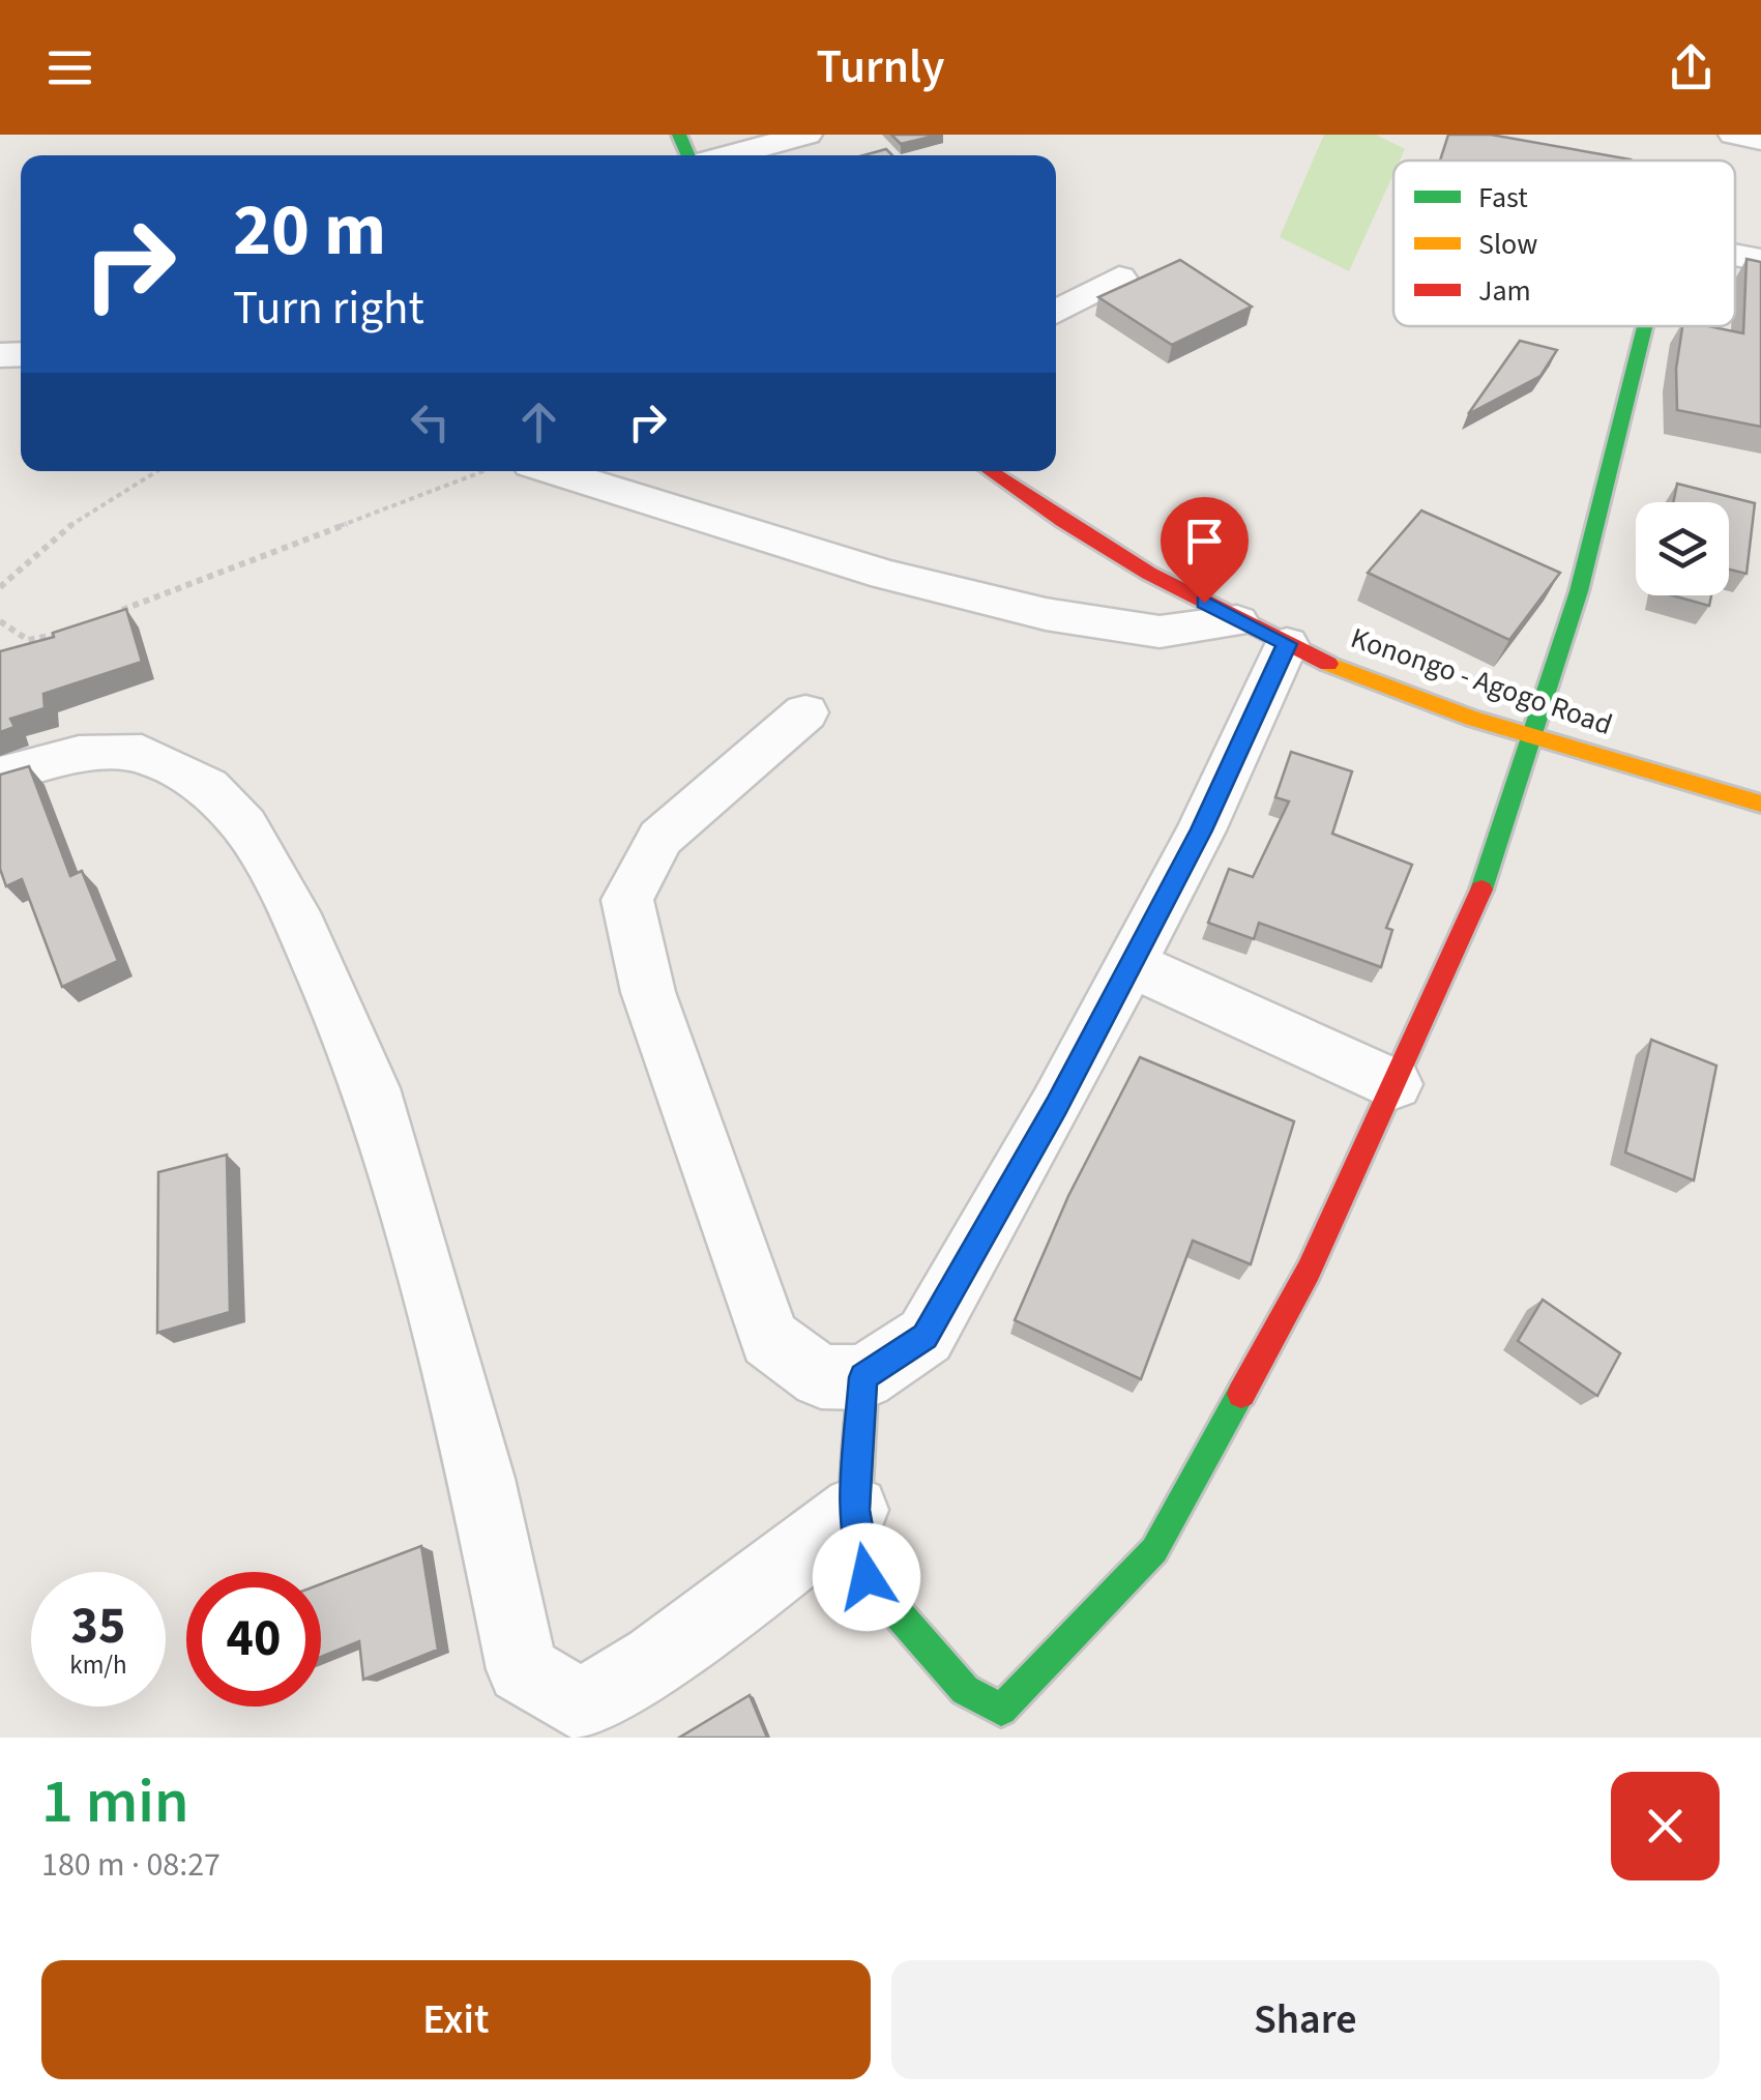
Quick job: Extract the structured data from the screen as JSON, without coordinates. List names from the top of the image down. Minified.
{"streets":{"street":["Konongo - Agogo Road"]},"legend":["Fast","Slow","Jam"],"page":{"header":"Turnly","turn":["20 m","Turn right"],"speed":"35 km/h","limit":"40","heading":["1 min","180 m · 08:27"],"buttons":["Exit","Share"]}}
